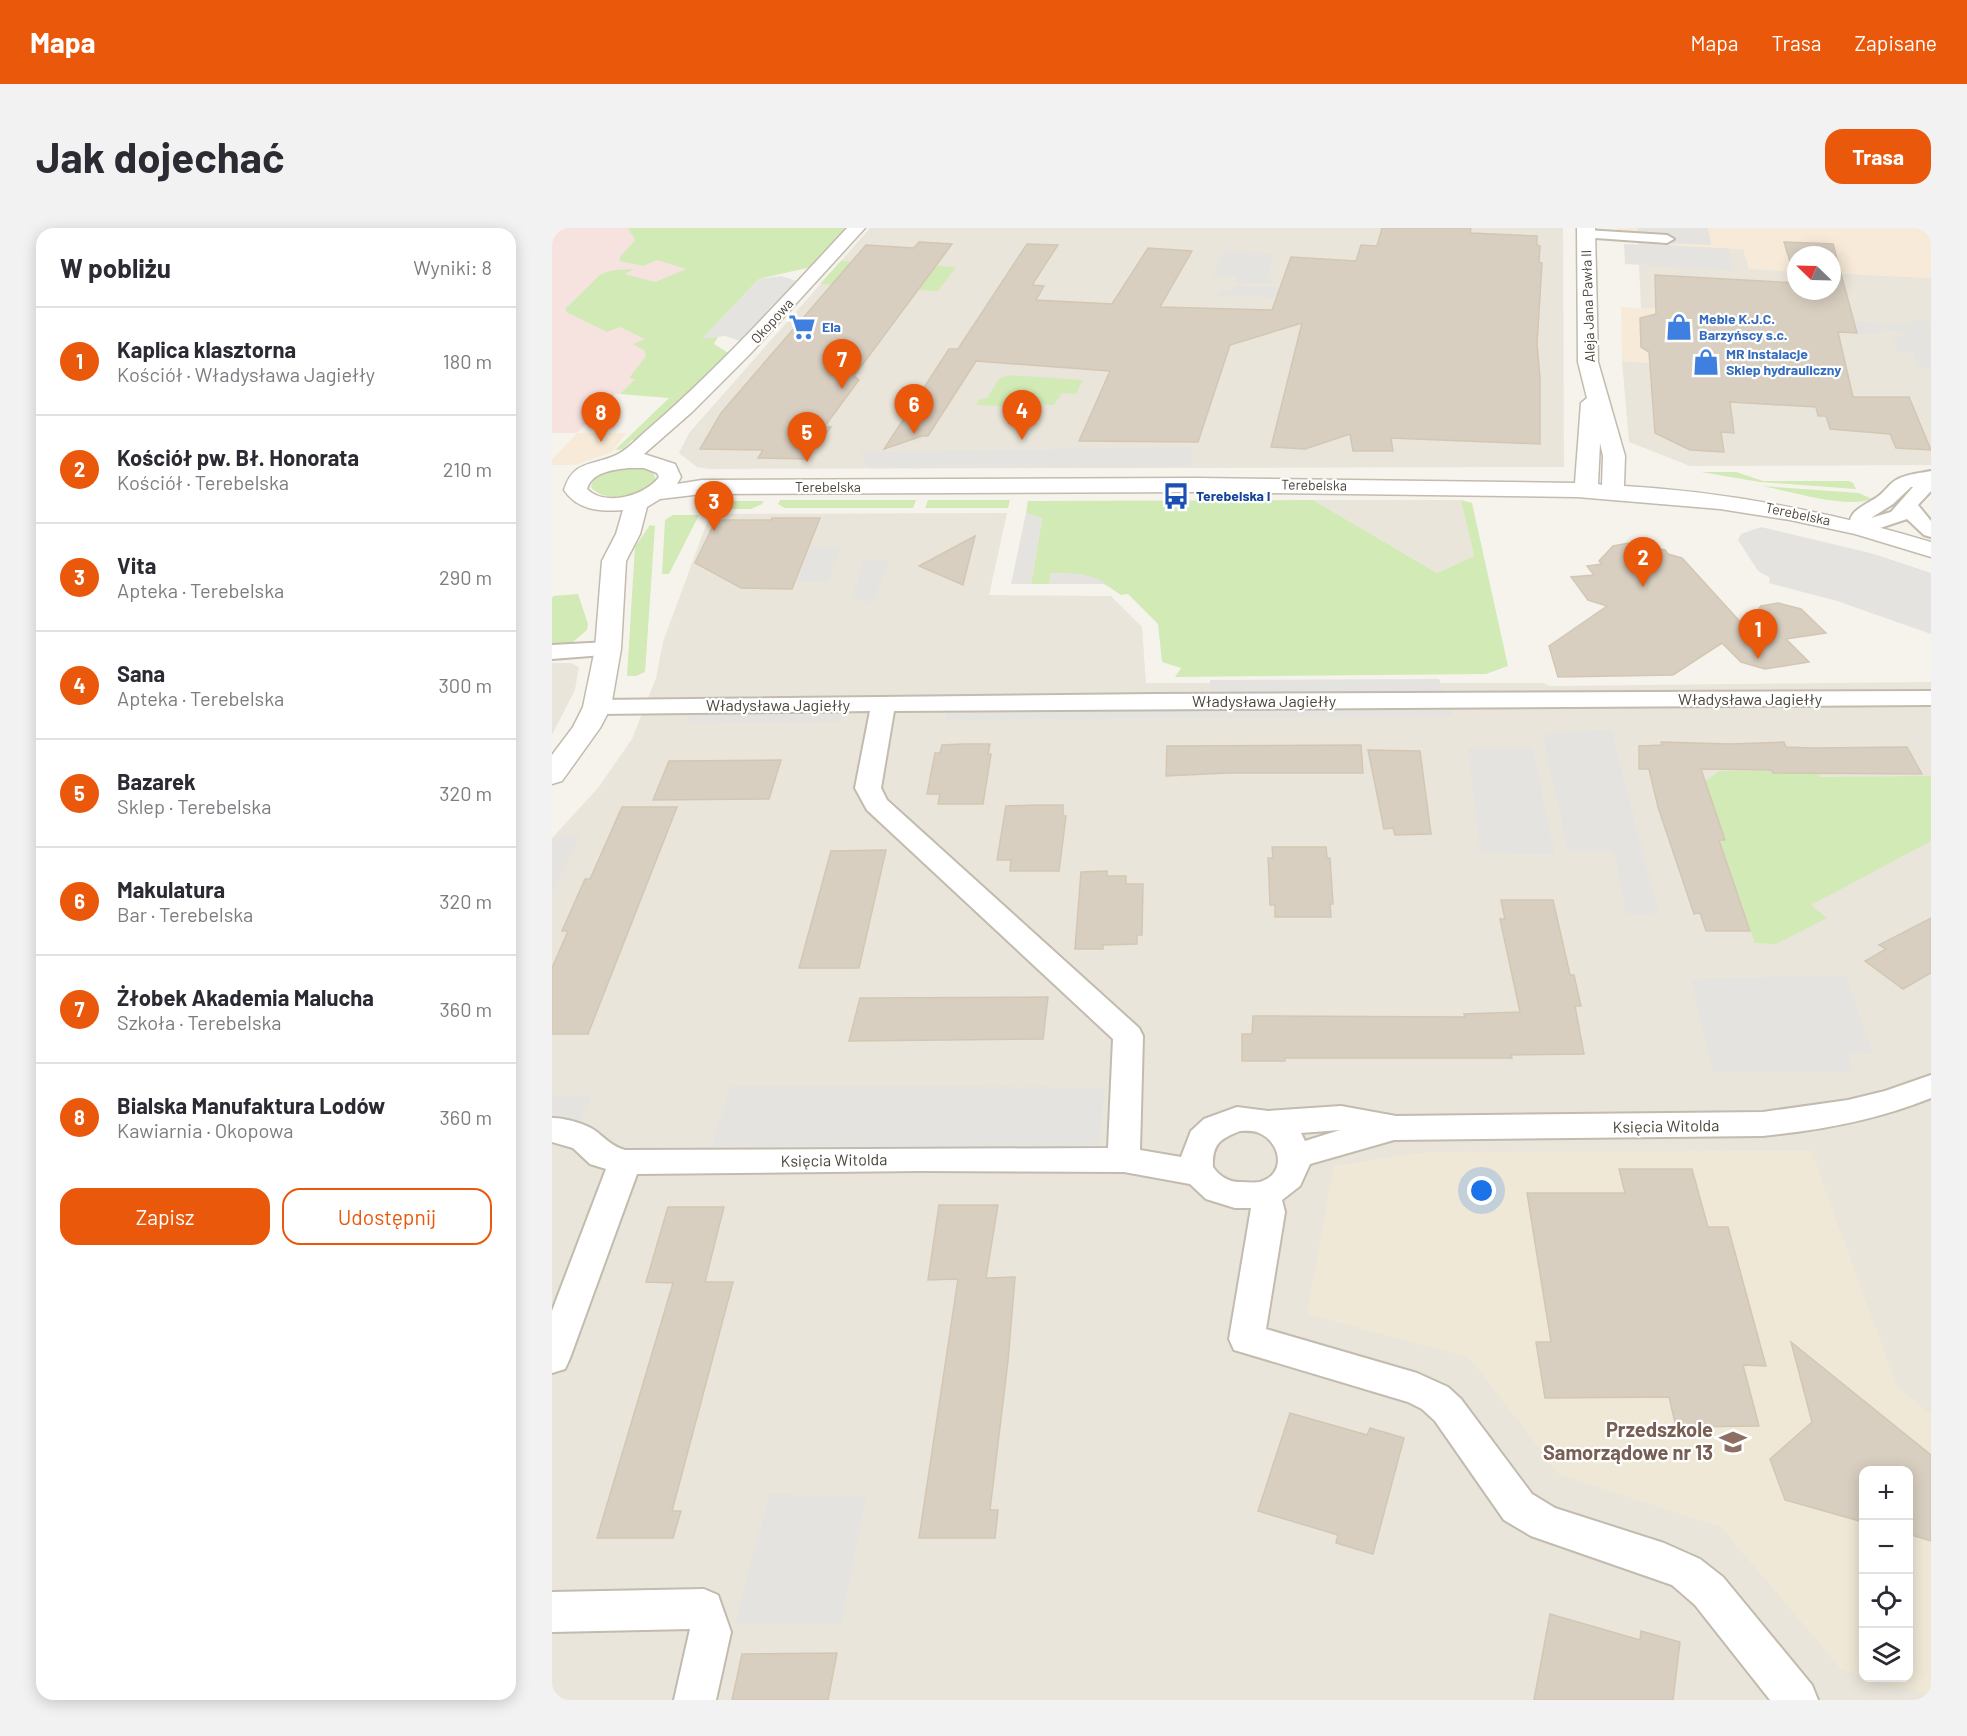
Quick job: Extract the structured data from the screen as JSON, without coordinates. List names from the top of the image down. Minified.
{"streets":{"street":["Aleja Jana Pawła II","Okopowa","Terebelska","Władysława Jagiełły","Księcia Witolda"]},"crossings":[["Aleja Jana Pawła II","Terebelska"],["Okopowa","Terebelska"]],"places":{"supermarket":["Ela"],"shop":["Meble K.J.C. Barzyńscy s.c.","MR Instalacje Sklep hydrauliczny"],"bus stop":["Terebelska I"],"school or university":["Przedszkole Samorządowe nr 13"]},"north":"top left","page":{"header":"Mapa","nav":["Mapa","Trasa","Zapisane"],"buttons":["Trasa",["Zapisz","Udostępnij"]],"title":"Jak dojechać","heading":["W pobliżu","Wyniki: 8"],"list":[{"mark":"1","name":"Kaplica klasztorna","note":"Kościół · Władysława Jagiełły","value":"180 m"},{"mark":"2","name":"Kościół pw. Bł. Honorata","note":"Kościół · Terebelska","value":"210 m"},{"mark":"3","name":"Vita","note":"Apteka · Terebelska","value":"290 m"},{"mark":"4","name":"Sana","note":"Apteka · Terebelska","value":"300 m"},{"mark":"5","name":"Bazarek","note":"Sklep · Terebelska","value":"320 m"},{"mark":"6","name":"Makulatura","note":"Bar · Terebelska","value":"320 m"},{"mark":"7","name":"Żłobek Akademia Malucha","note":"Szkoła · Terebelska","value":"360 m"},{"mark":"8","name":"Bialska Manufaktura Lodów","note":"Kawiarnia · Okopowa","value":"360 m"}],"pins":["7","6","4","8","5","3","2","1"],"map_buttons":["+","−"]}}
